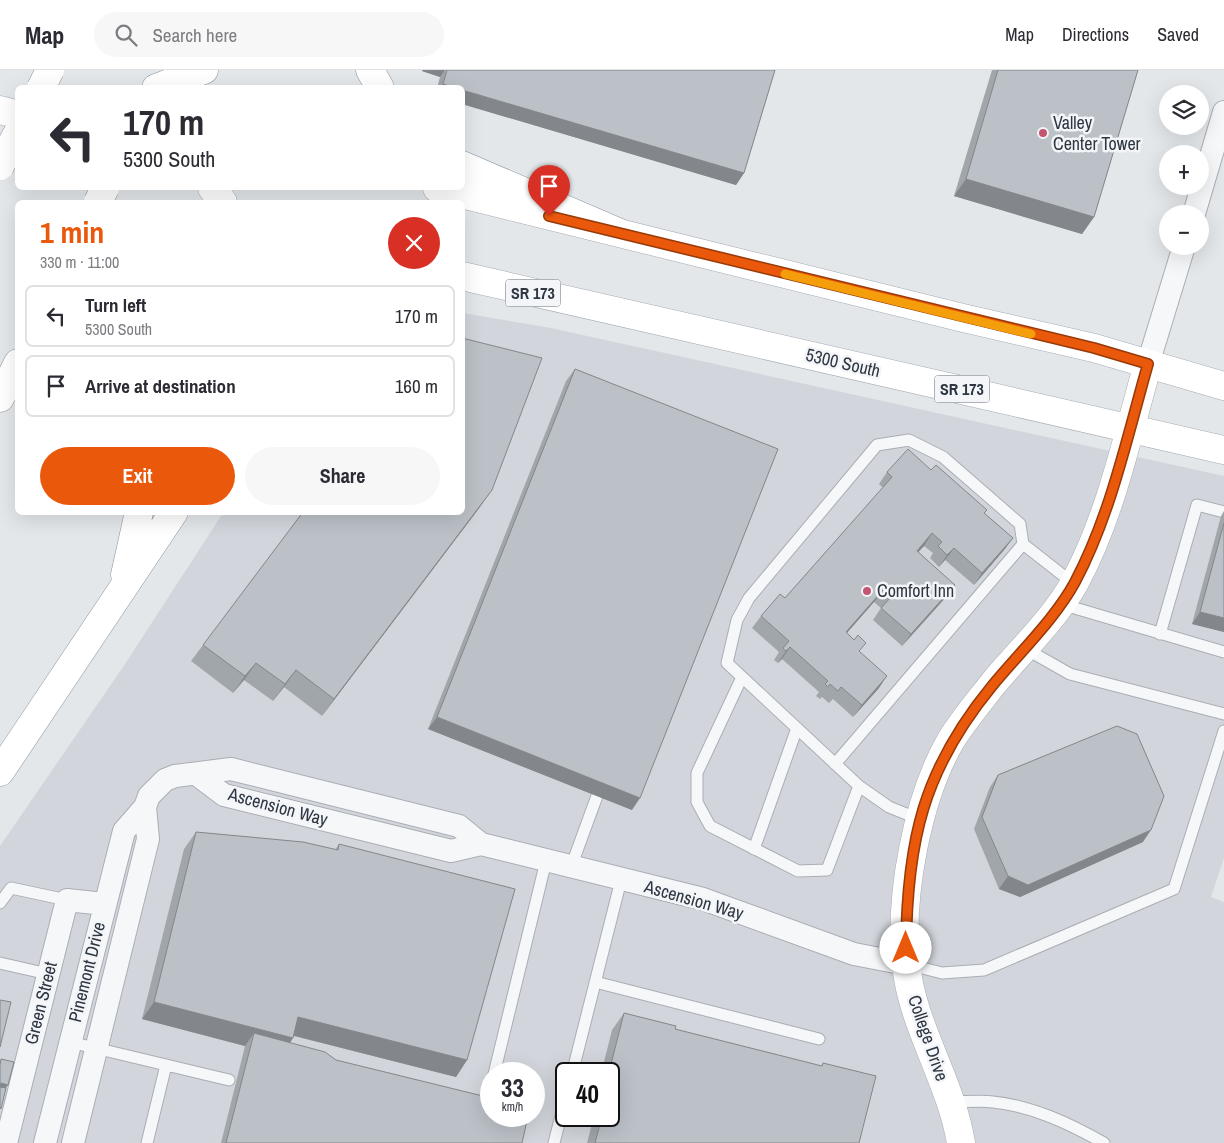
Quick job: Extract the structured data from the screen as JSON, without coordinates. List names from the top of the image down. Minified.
{"streets":{"main road":["SR 173","5300 South","College Drive"],"street":["Ascension Way","Pinemont Drive","Green Street"]},"crossings":[["5300 South","College Drive"],["Ascension Way","Pinemont Drive"],["Ascension Way","College Drive"]],"places":["Valley Center Tower","Comfort Inn"],"page":{"header":"Map","search":"Search here","nav":["Map","Directions","Saved"],"map_buttons":["+","−"],"turn":["170 m","5300 South"],"heading":["1 min","330 m · 11:00"],"list":[{"name":"Turn left","note":"5300 South","value":"170 m"},{"name":"Arrive at destination","value":"160 m"}],"buttons":["Exit","Share"],"speed":"33 km/h","limit":"40"}}
